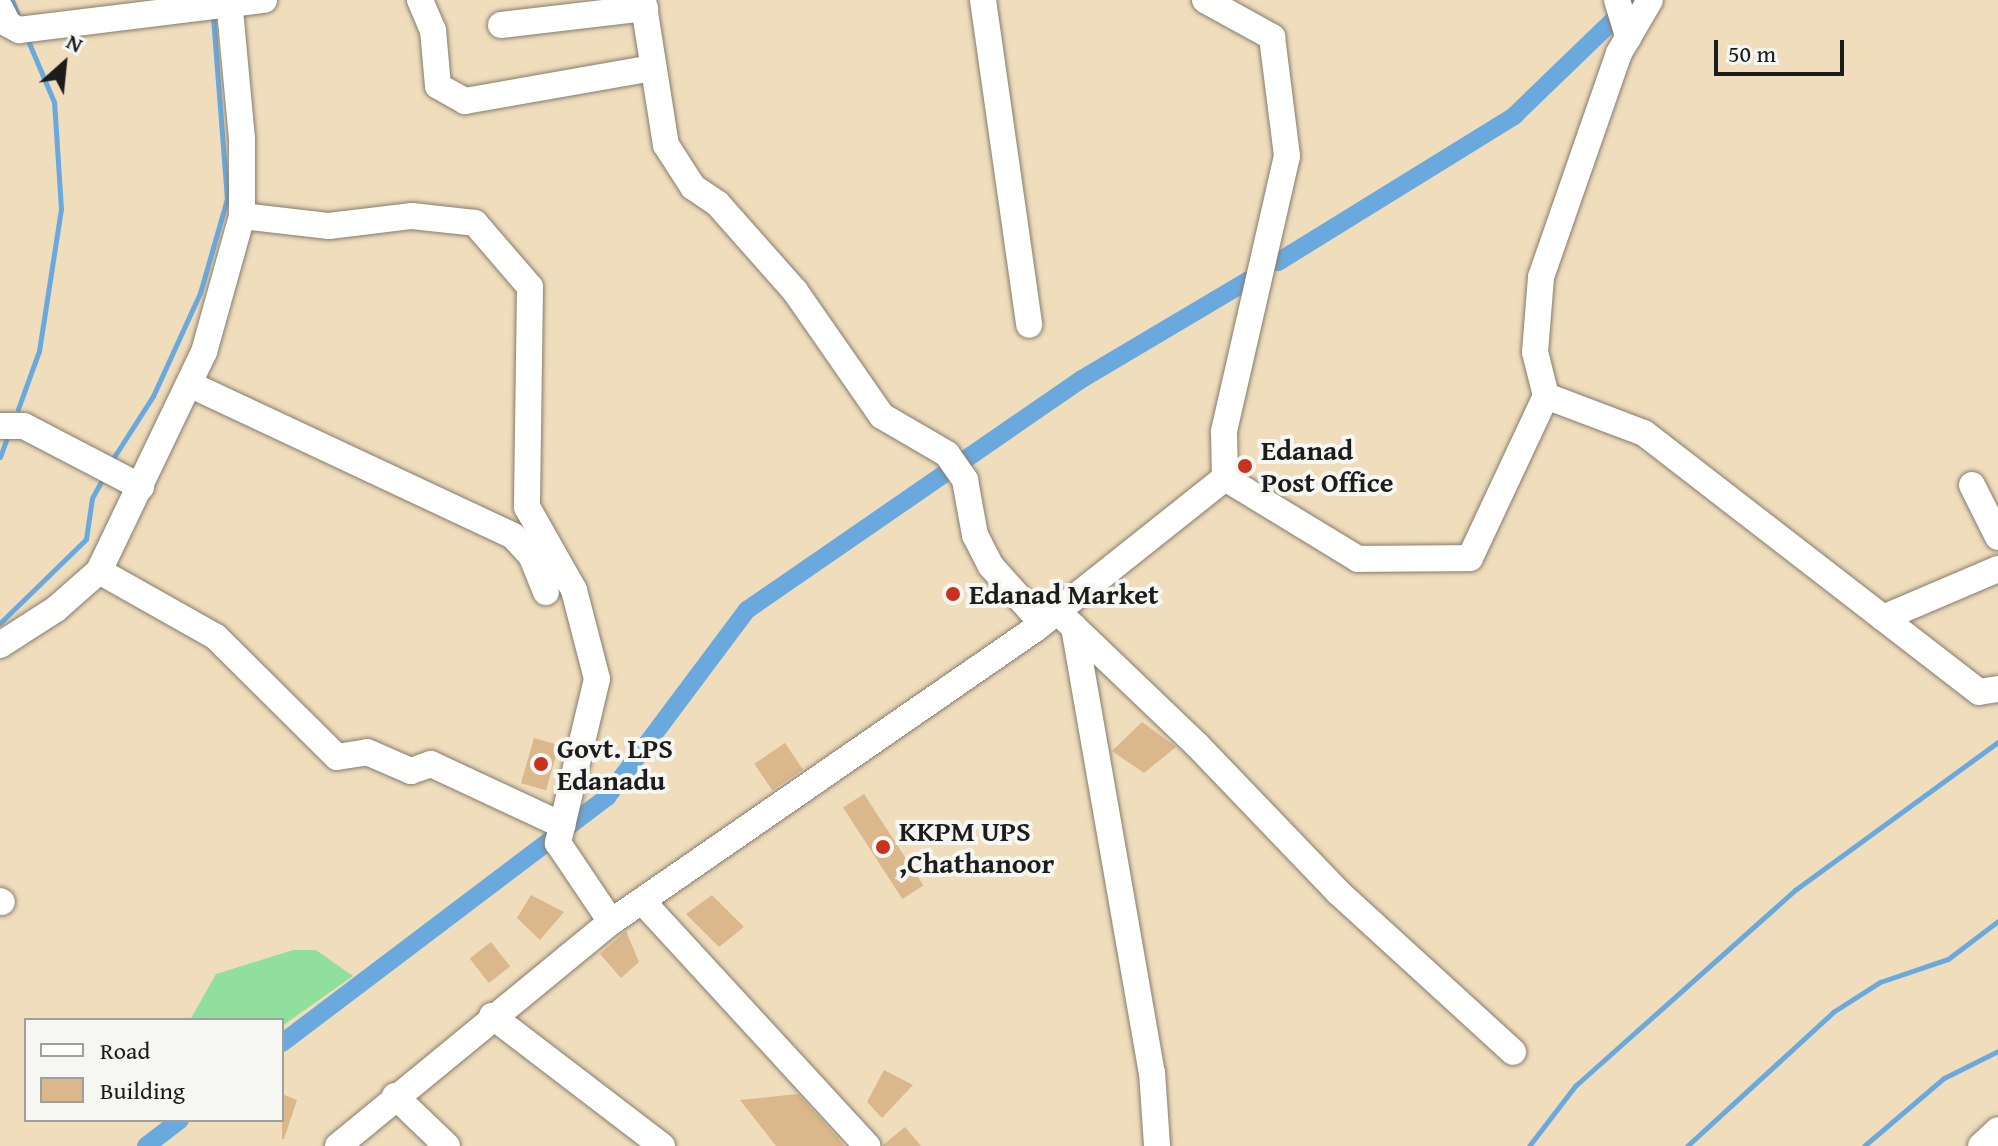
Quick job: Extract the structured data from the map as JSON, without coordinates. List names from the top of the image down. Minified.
{"places":["Edanad Post Office","Edanad Market","Govt. LPS Edanadu","KKPM UPS ,Chathanoor"],"legend":["Road","Building"],"scale_bar":"50 m","north":"top right"}
